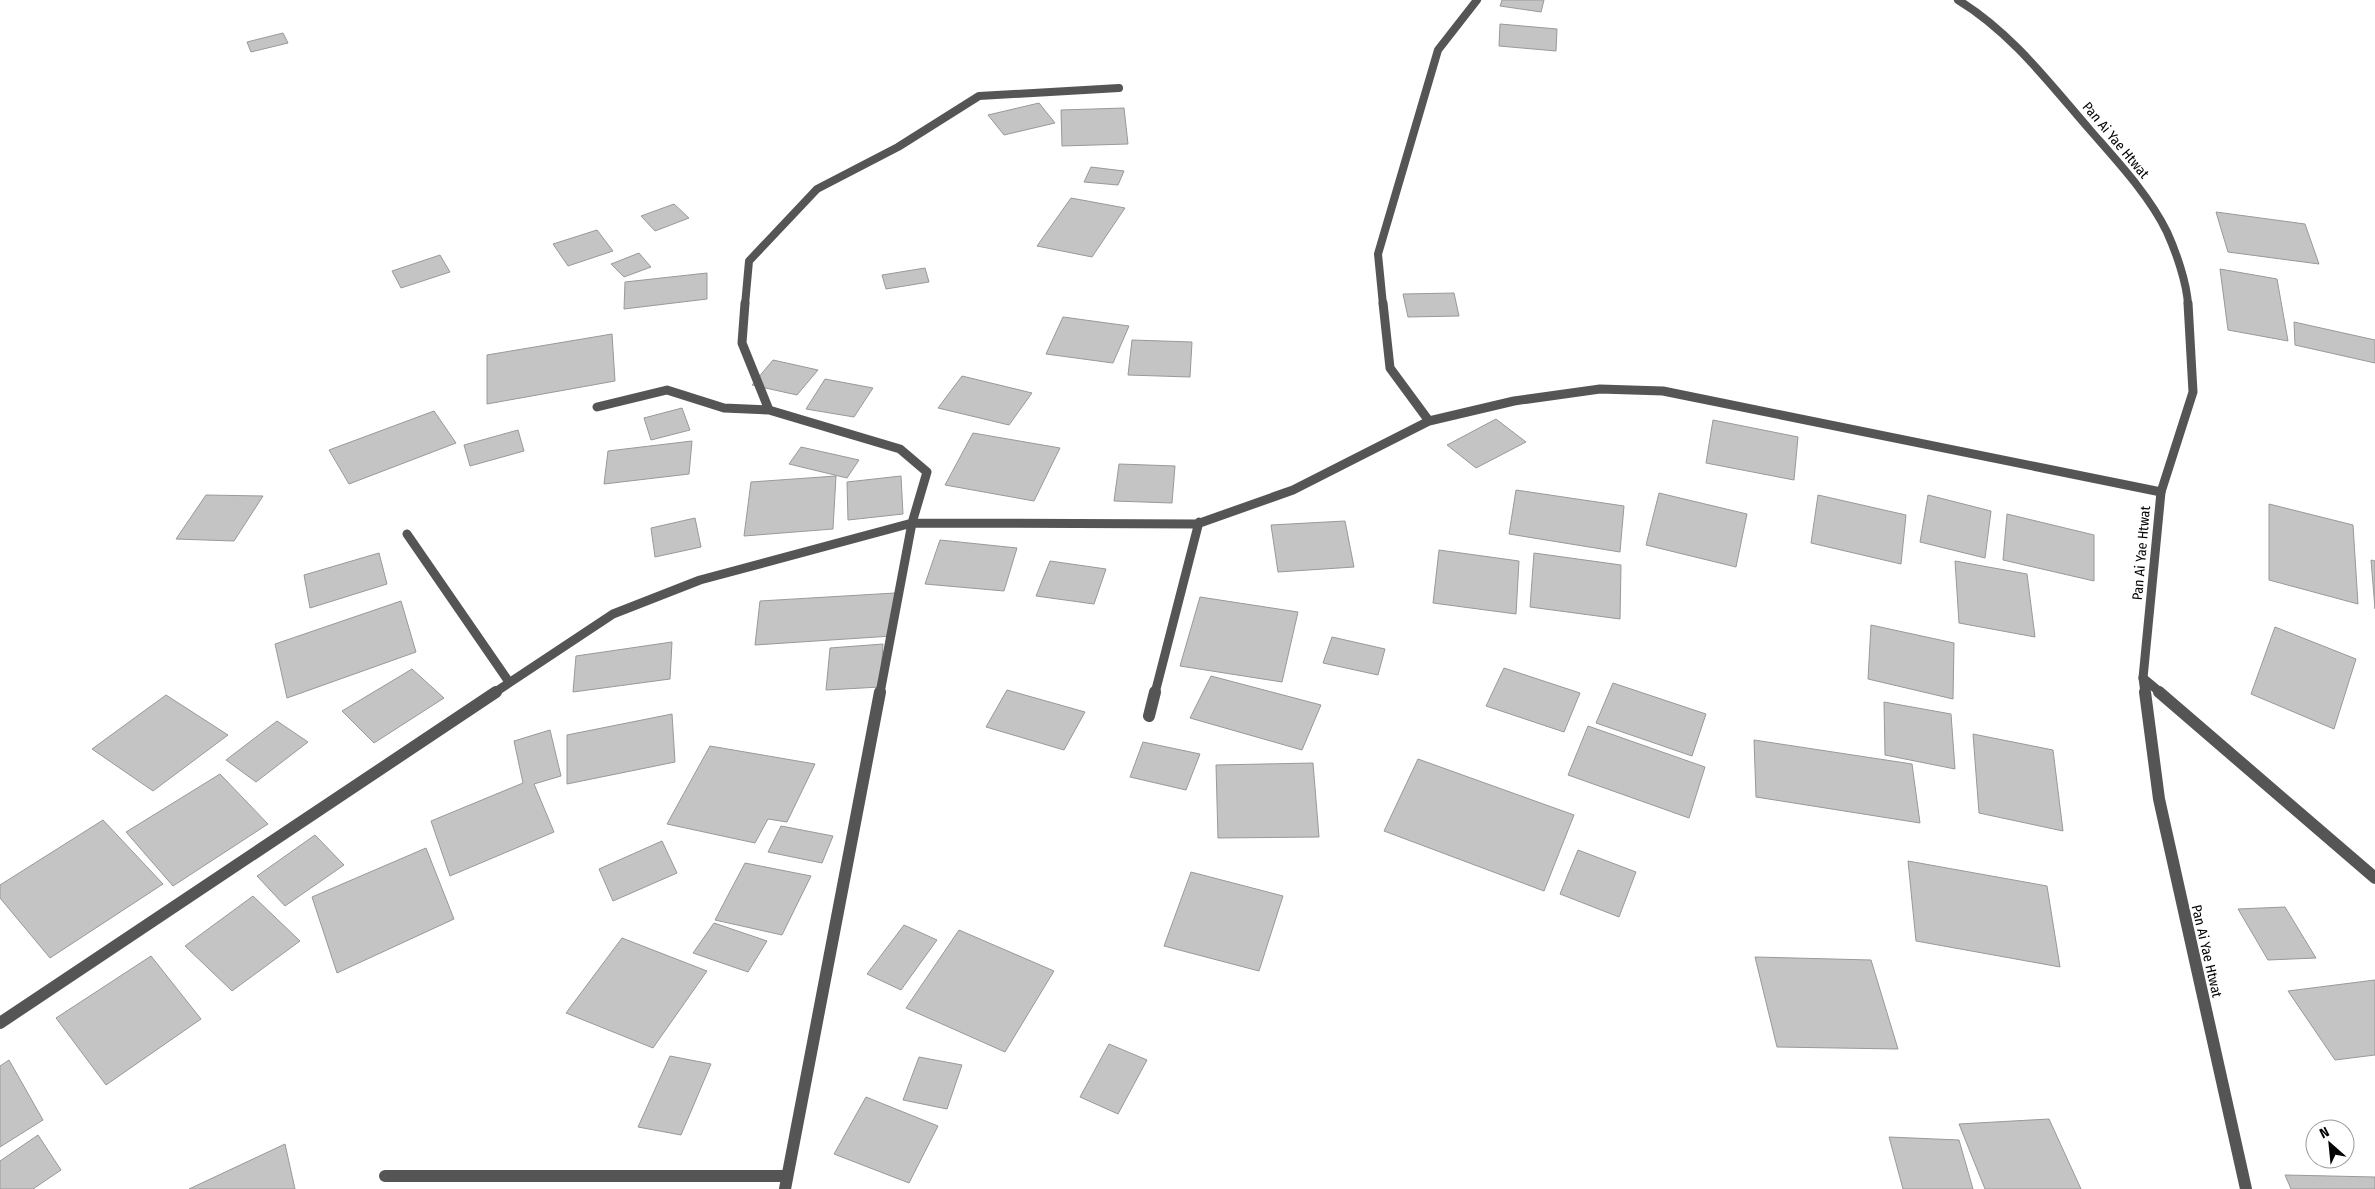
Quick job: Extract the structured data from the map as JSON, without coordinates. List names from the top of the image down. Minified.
{"streets":{"street":["Pan Ai Yae Htwat"]},"north":"top left"}
